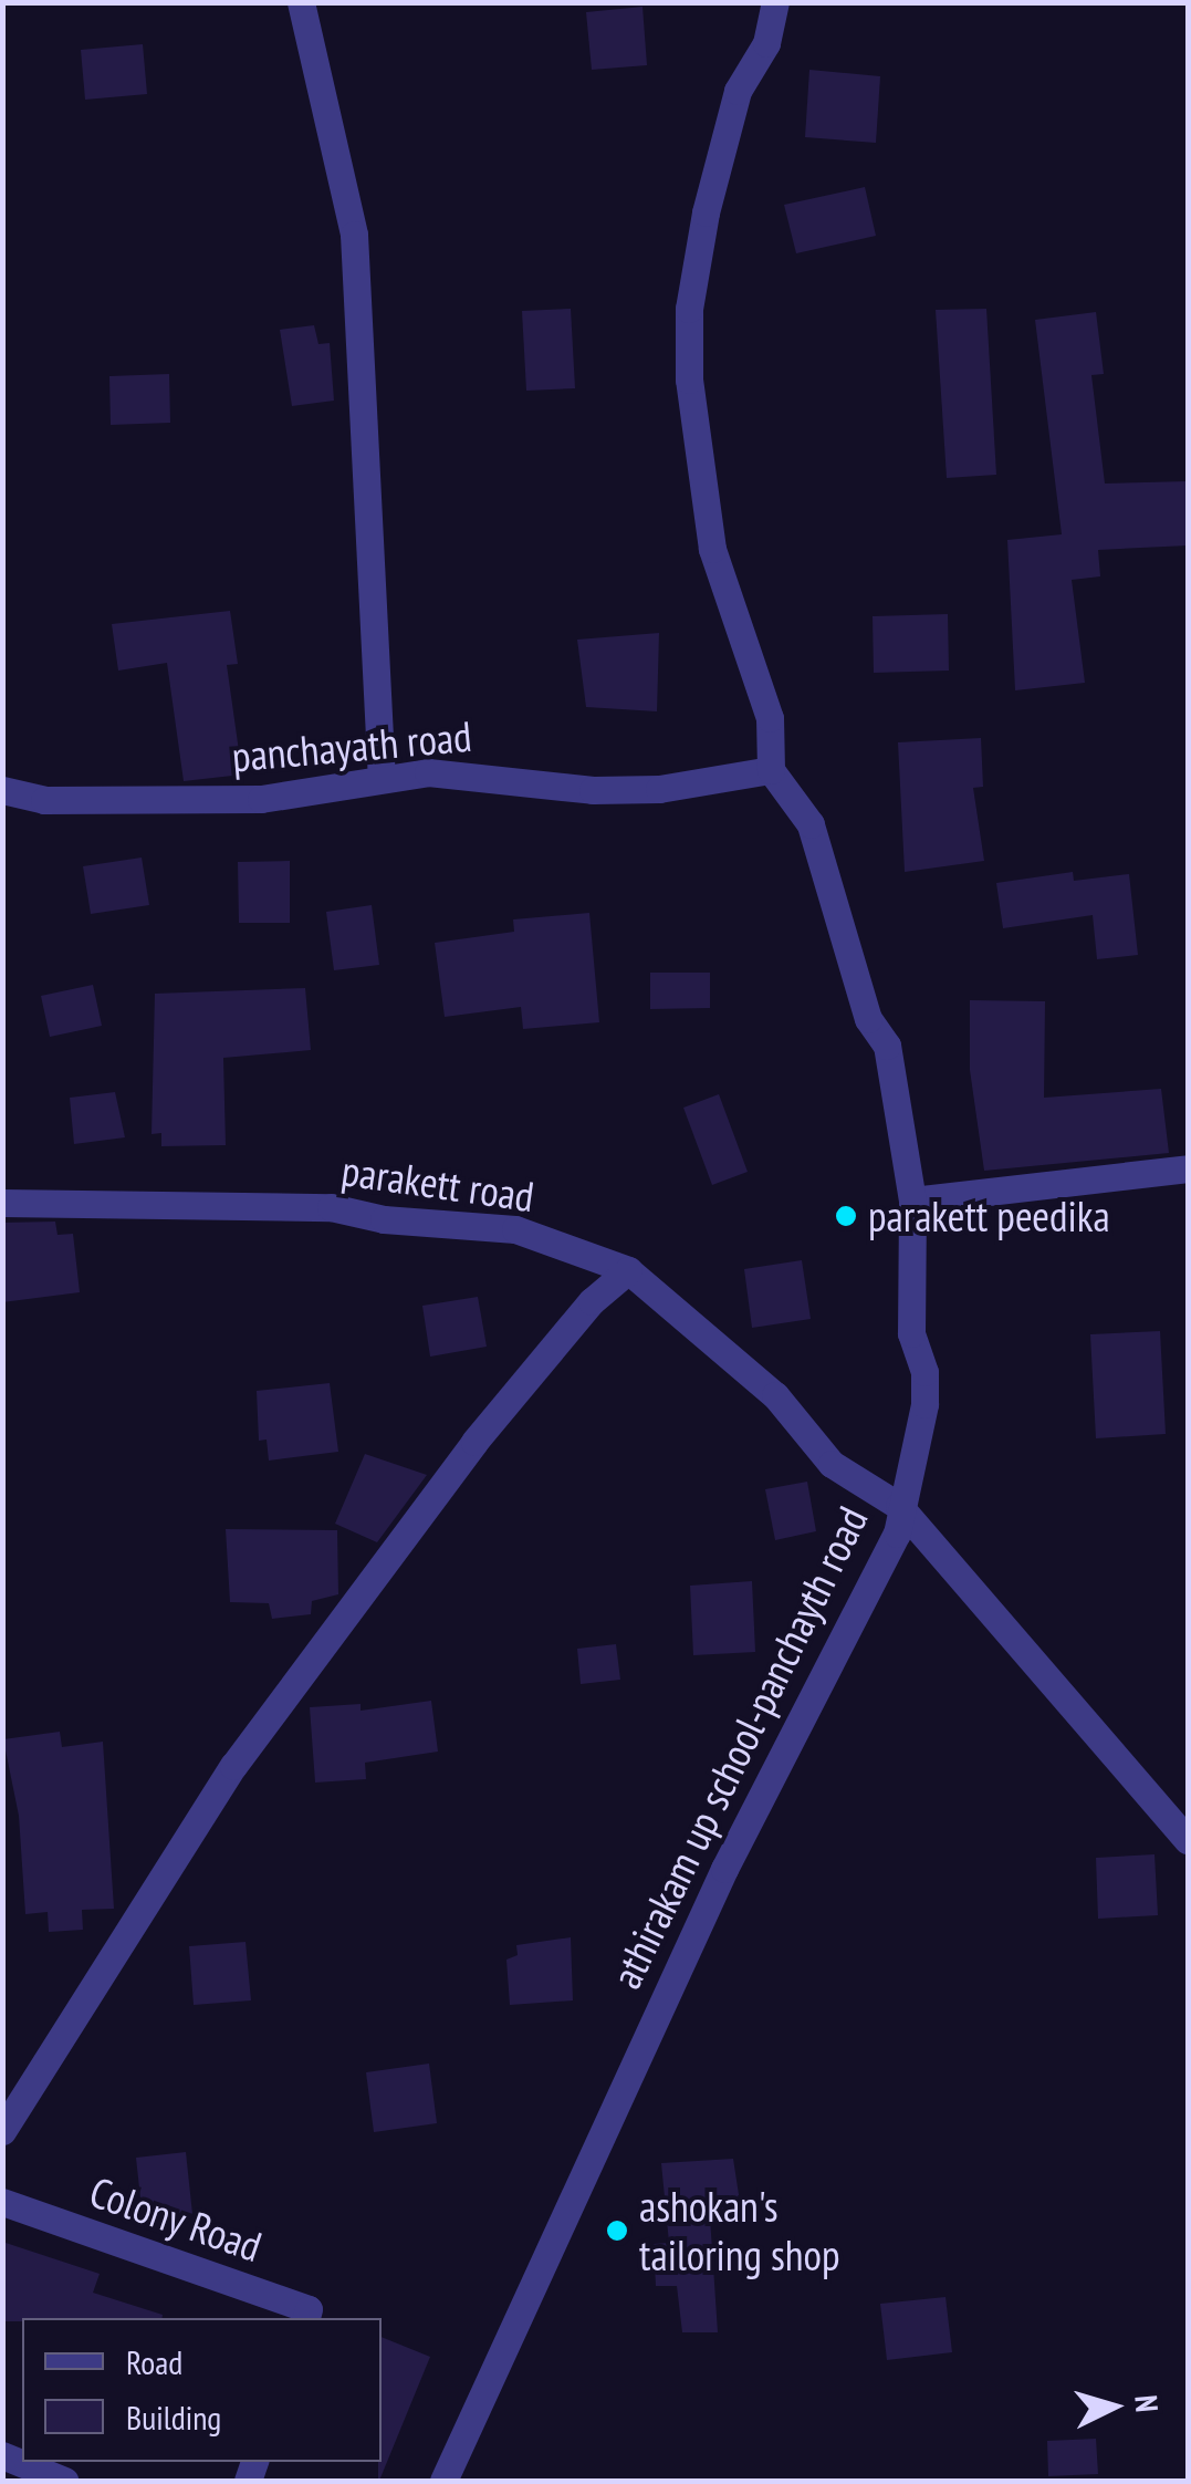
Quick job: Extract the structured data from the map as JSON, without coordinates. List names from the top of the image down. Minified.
{"streets":{"street":["panchayath road","parakett road","athirakam up school-panchayth road","Colony Road"]},"crossings":[["panchayath road","athirakam up school-panchayth road"],["parakett road","athirakam up school-panchayth road"]],"places":["parakett peedika","ashokan's tailoring shop"],"legend":["Road","Building"],"north":"right"}
